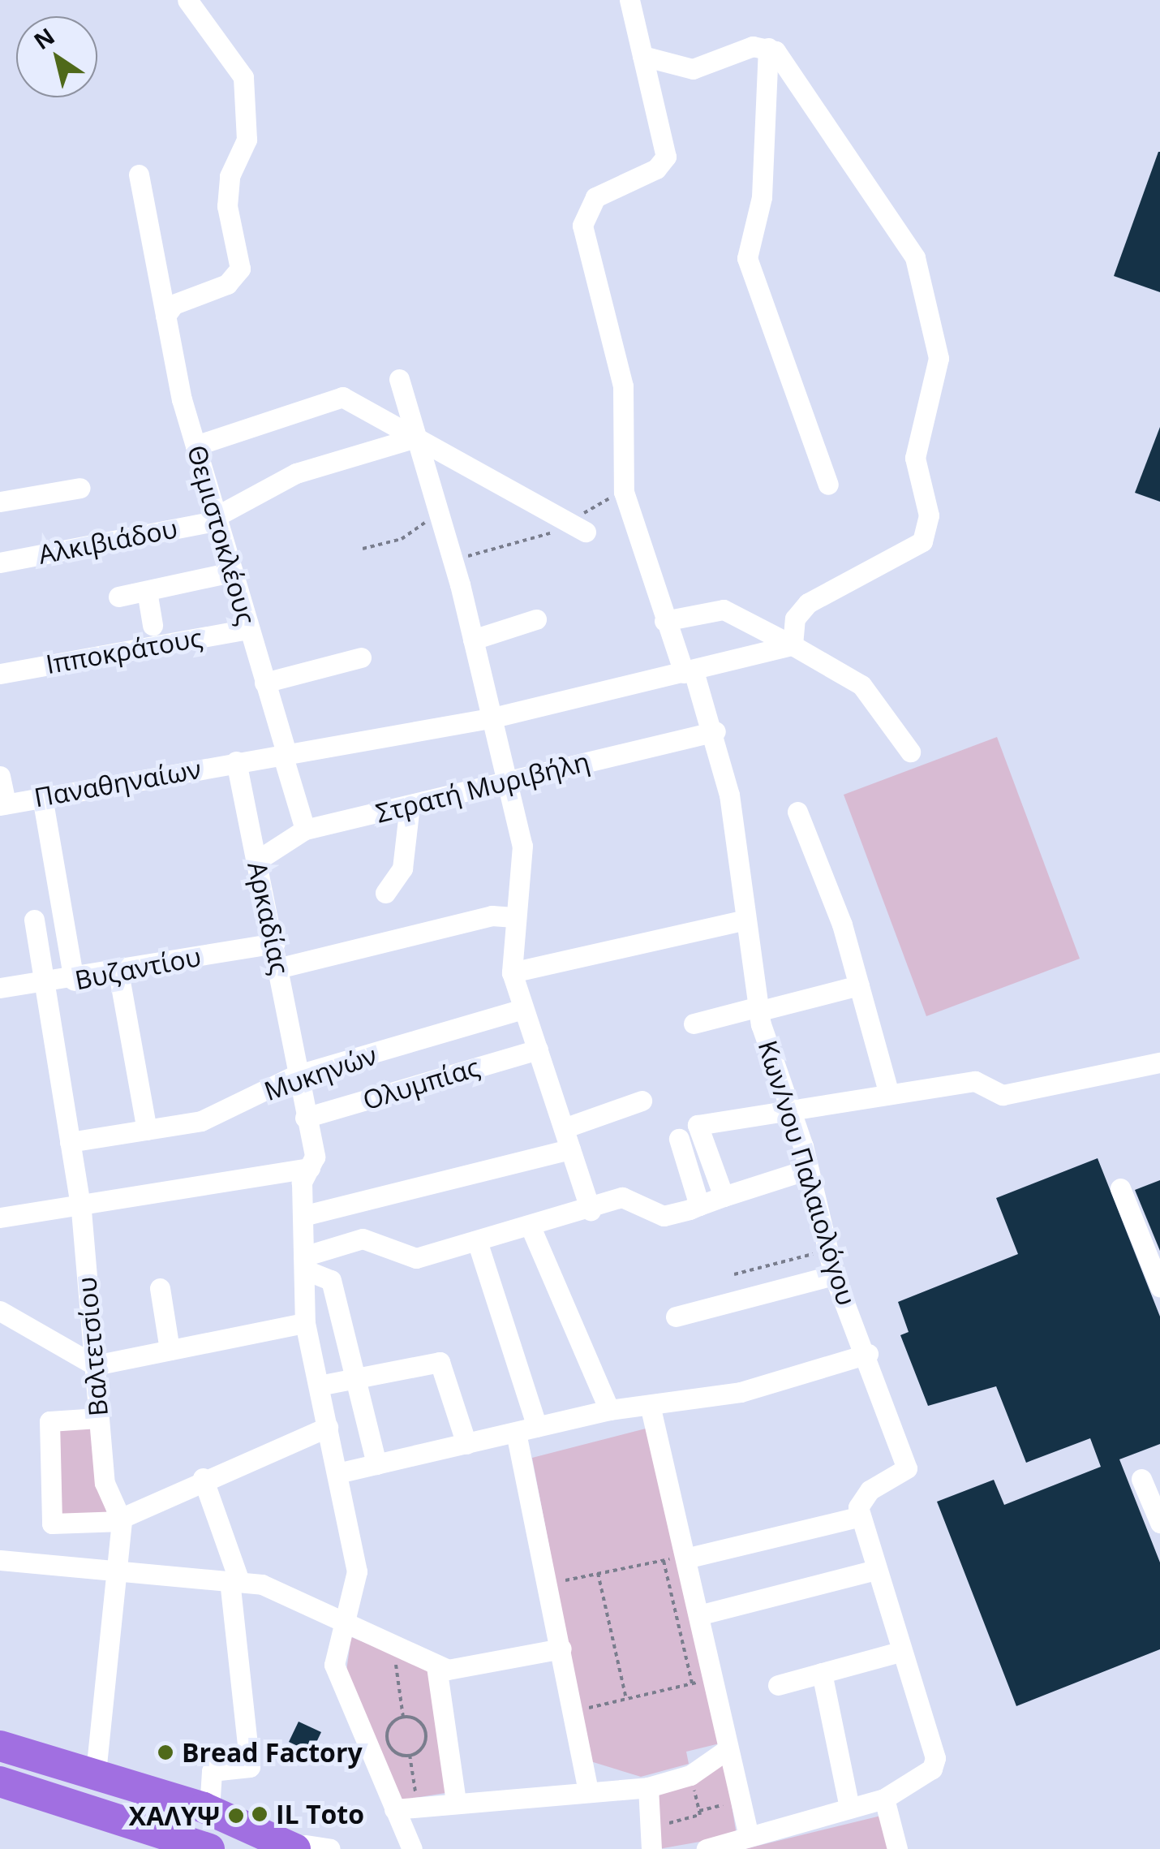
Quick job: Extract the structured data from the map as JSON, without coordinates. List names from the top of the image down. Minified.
{"streets":{"street":["Θεμιστοκλέους","Αλκιβιάδου","Ιπποκράτους","Παναθηναίων","Στρατή Μυριβήλη","Αρκαδίας","Βυζαντίου","Μυκηνών","Ολυμπίας","Κων/νου Παλαιολόγου","Βαλτετσίου"]},"crossings":[["Θεμιστοκλέους","Αλκιβιάδου"],["Θεμιστοκλέους","Ιπποκράτους"],["Θεμιστοκλέους","Παναθηναίων"],["Θεμιστοκλέους","Στρατή Μυριβήλη"],["Παναθηναίων","Αρκαδίας"],["Παναθηναίων","Κων/νου Παλαιολόγου"],["Στρατή Μυριβήλη","Αρκαδίας"],["Στρατή Μυριβήλη","Κων/νου Παλαιολόγου"],["Αρκαδίας","Βυζαντίου"],["Αρκαδίας","Μυκηνών"],["Αρκαδίας","Ολυμπίας"],["Βυζαντίου","Βαλτετσίου"],["Μυκηνών","Βαλτετσίου"]],"places":["Bread Factory","IL Toto","ΧΑΛΥΨ"],"north":"top left"}
